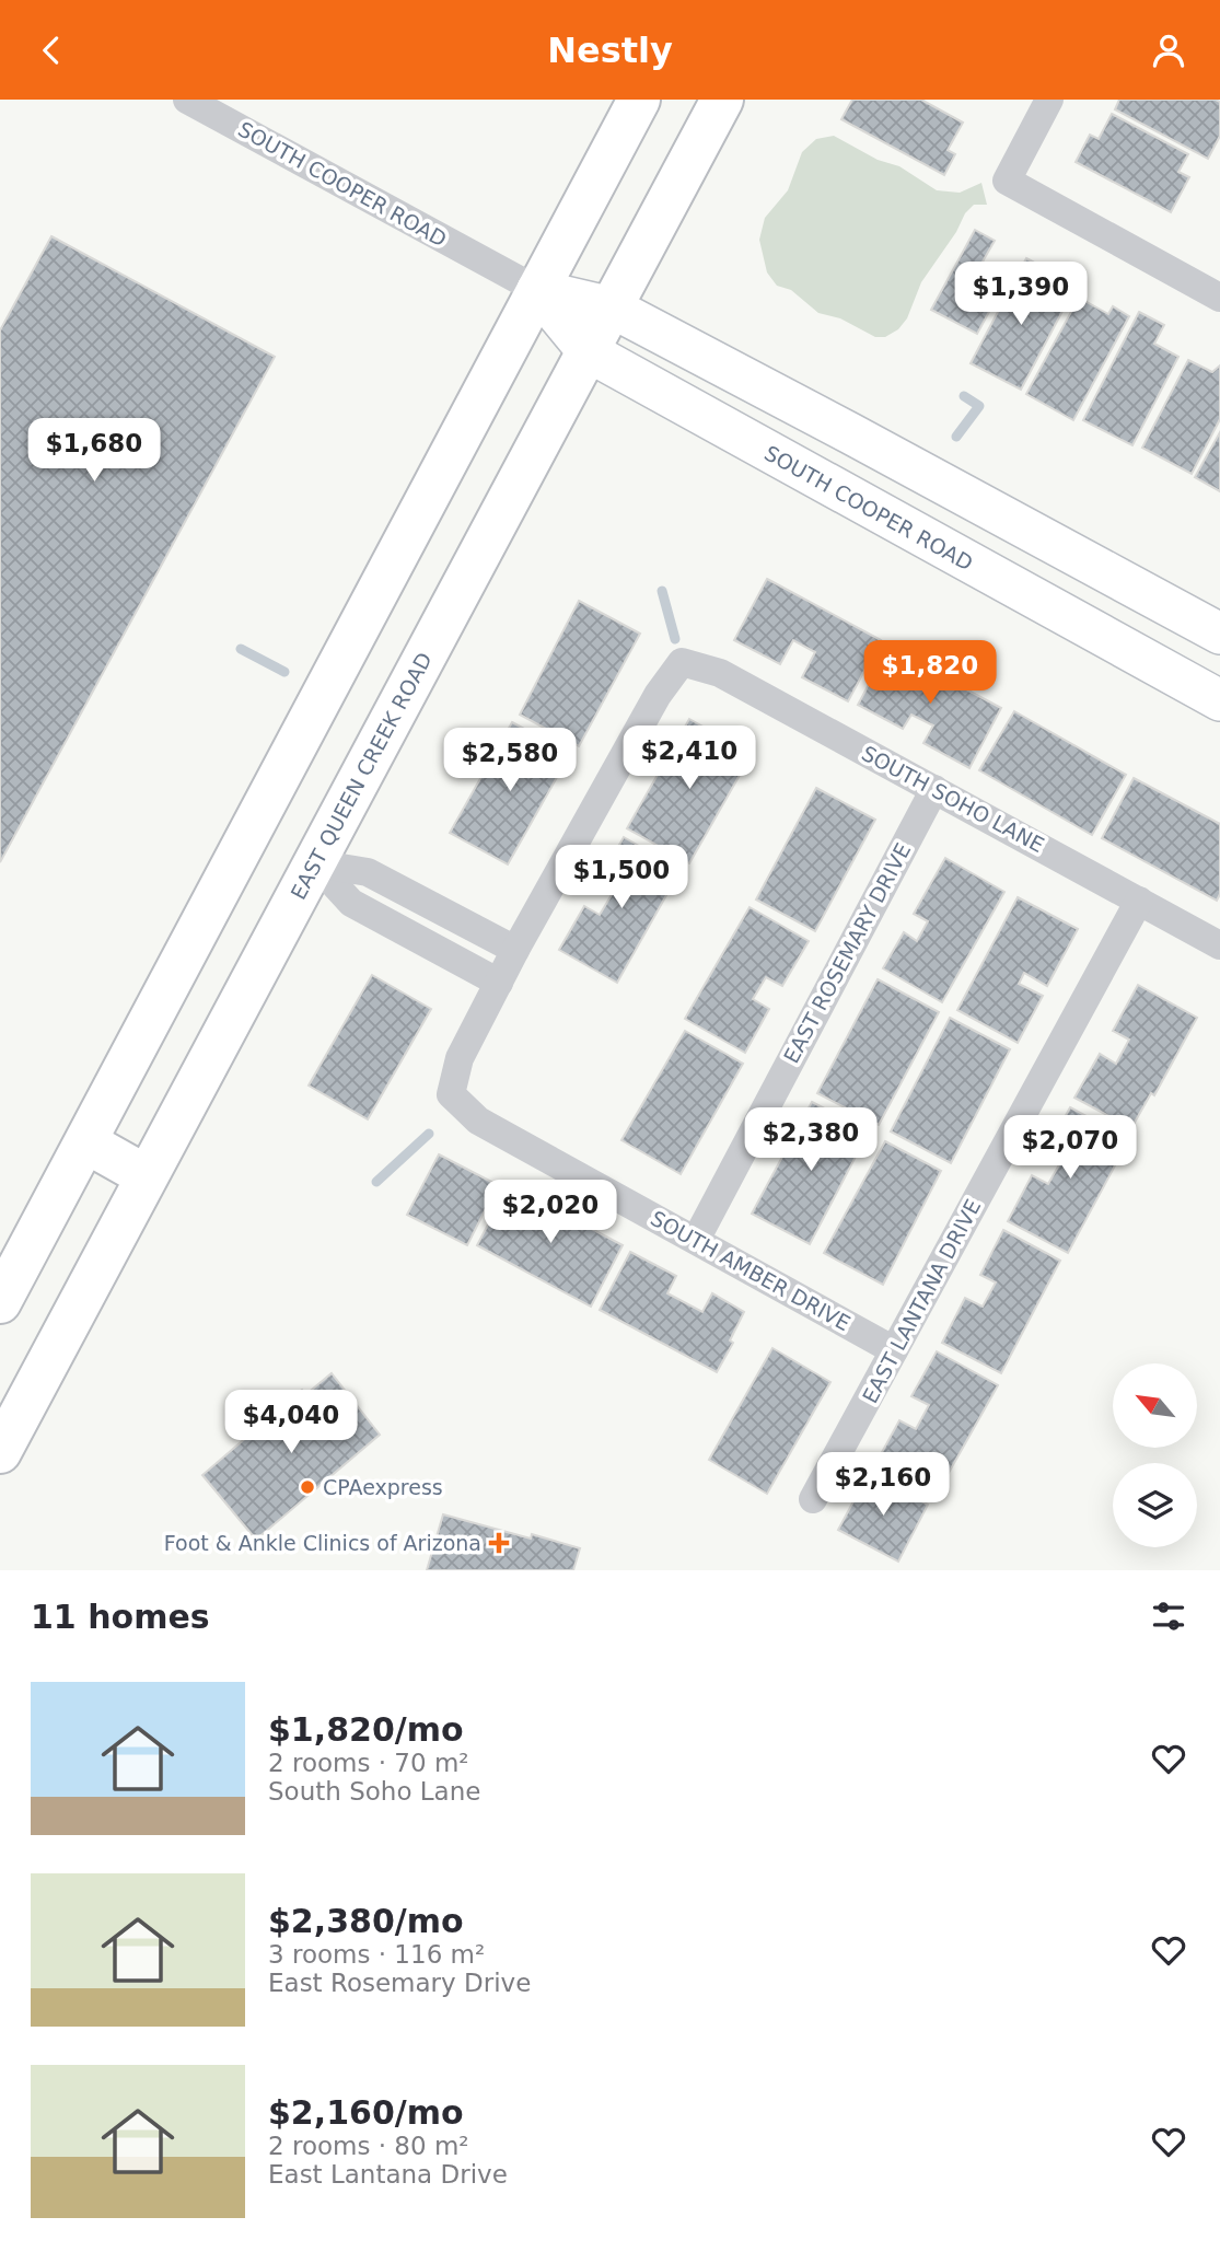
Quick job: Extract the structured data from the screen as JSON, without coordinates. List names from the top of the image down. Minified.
{"streets":{"main road":["SOUTH COOPER ROAD","EAST QUEEN CREEK ROAD"],"street":["SOUTH SOHO LANE","EAST ROSEMARY DRIVE","SOUTH AMBER DRIVE","EAST LANTANA DRIVE"]},"crossings":[["SOUTH COOPER ROAD","EAST QUEEN CREEK ROAD"],["SOUTH SOHO LANE","EAST ROSEMARY DRIVE"],["SOUTH SOHO LANE","EAST LANTANA DRIVE"],["EAST ROSEMARY DRIVE","SOUTH AMBER DRIVE"],["SOUTH AMBER DRIVE","EAST LANTANA DRIVE"]],"places":{"other":["CPAexpress"],"health":["Foot & Ankle Clinics of Arizona"]},"north":"top left","page":{"header":"Nestly","price":["$1,390","$1,680","$1,820","$2,410","$2,580","$1,500","$2,380","$2,070","$2,020","$4,040","$2,160"],"heading":"11 homes","list":[{"name":"$1,820/mo","note":"2 rooms · 70 m² · South Soho Lane"},{"name":"$2,380/mo","note":"3 rooms · 116 m² · East Rosemary Drive"},{"name":"$2,160/mo","note":"2 rooms · 80 m² · East Lantana Drive"}]}}
